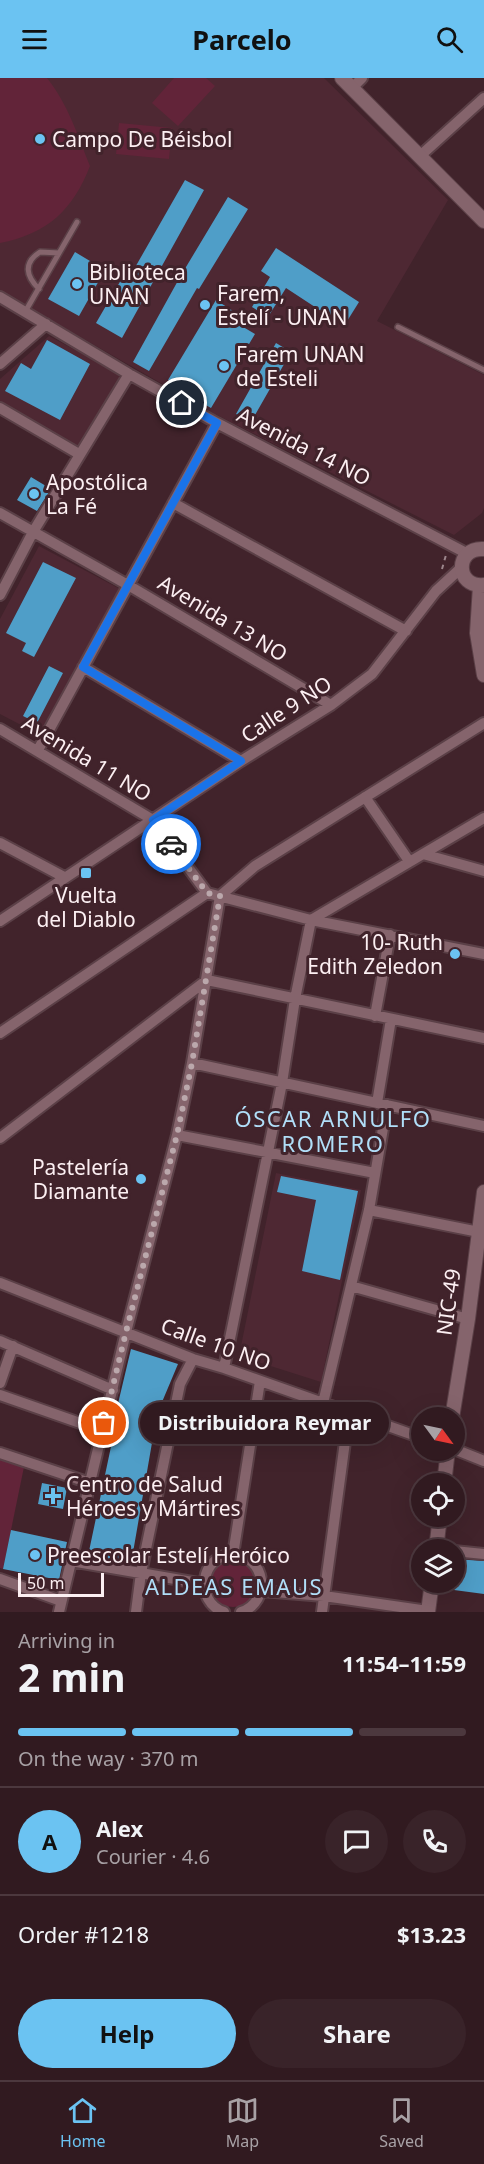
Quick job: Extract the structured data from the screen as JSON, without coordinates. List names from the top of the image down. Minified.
{"streets":{"street":["Avenida 14 NO","Avenida 13 NO","Calle 9 NO","Avenida 11 NO","NIC-49","Calle 10 NO"]},"crossings":[["Avenida 13 NO","Calle 9 NO"],["Calle 9 NO","Avenida 11 NO"]],"districts":["ÓSCAR ARNULFO ROMERO","ALDEAS EMAUS"],"places":{"other":["Campo De Béisbol","Biblioteca UNAN","Farem, Estelí - UNAN","Farem UNAN de Esteli","Apostólica La Fé","10- Ruth Edith Zeledon","Pastelería Diamante","Distribuidora Reymar","Preescolar Estelí Heróico"],"transit":["Vuelta del Diablo"],"health":["Centro de Salud Héroes y Mártires"]},"scale_bar":"50 m","north":"bottom right","page":{"header":"Parcelo","bubble":"Distribuidora Reymar","scale":"50 m","heading":["2 min","Arriving in","11:54–11:59"],"panel":["Alex","Courier · 4.6","Order #1218","$13.23"],"bar":"On the way · 370 m","round":"A","buttons":["Help","Share"],"tabs":["Home","Map","Saved"]}}
